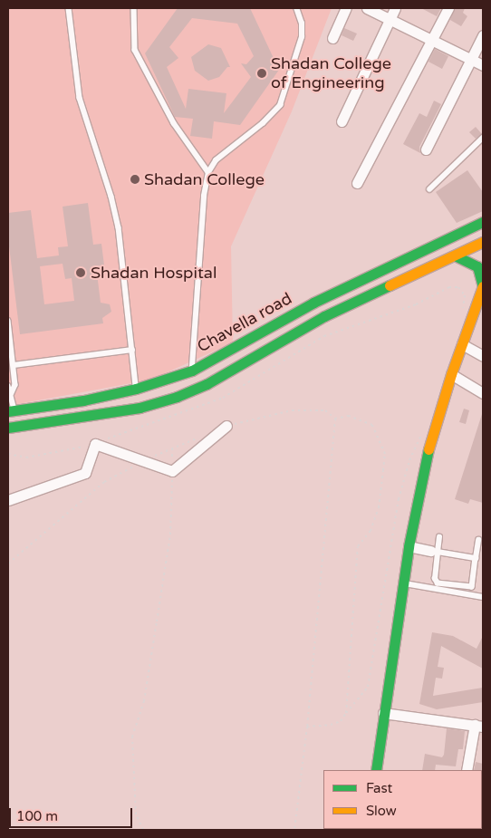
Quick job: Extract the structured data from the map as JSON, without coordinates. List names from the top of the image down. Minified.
{"streets":{"main road":["Chavella road"]},"places":["Shadan College of Engineering","Shadan College","Shadan Hospital"],"legend":["Fast","Slow"],"scale_bar":"100 m"}
